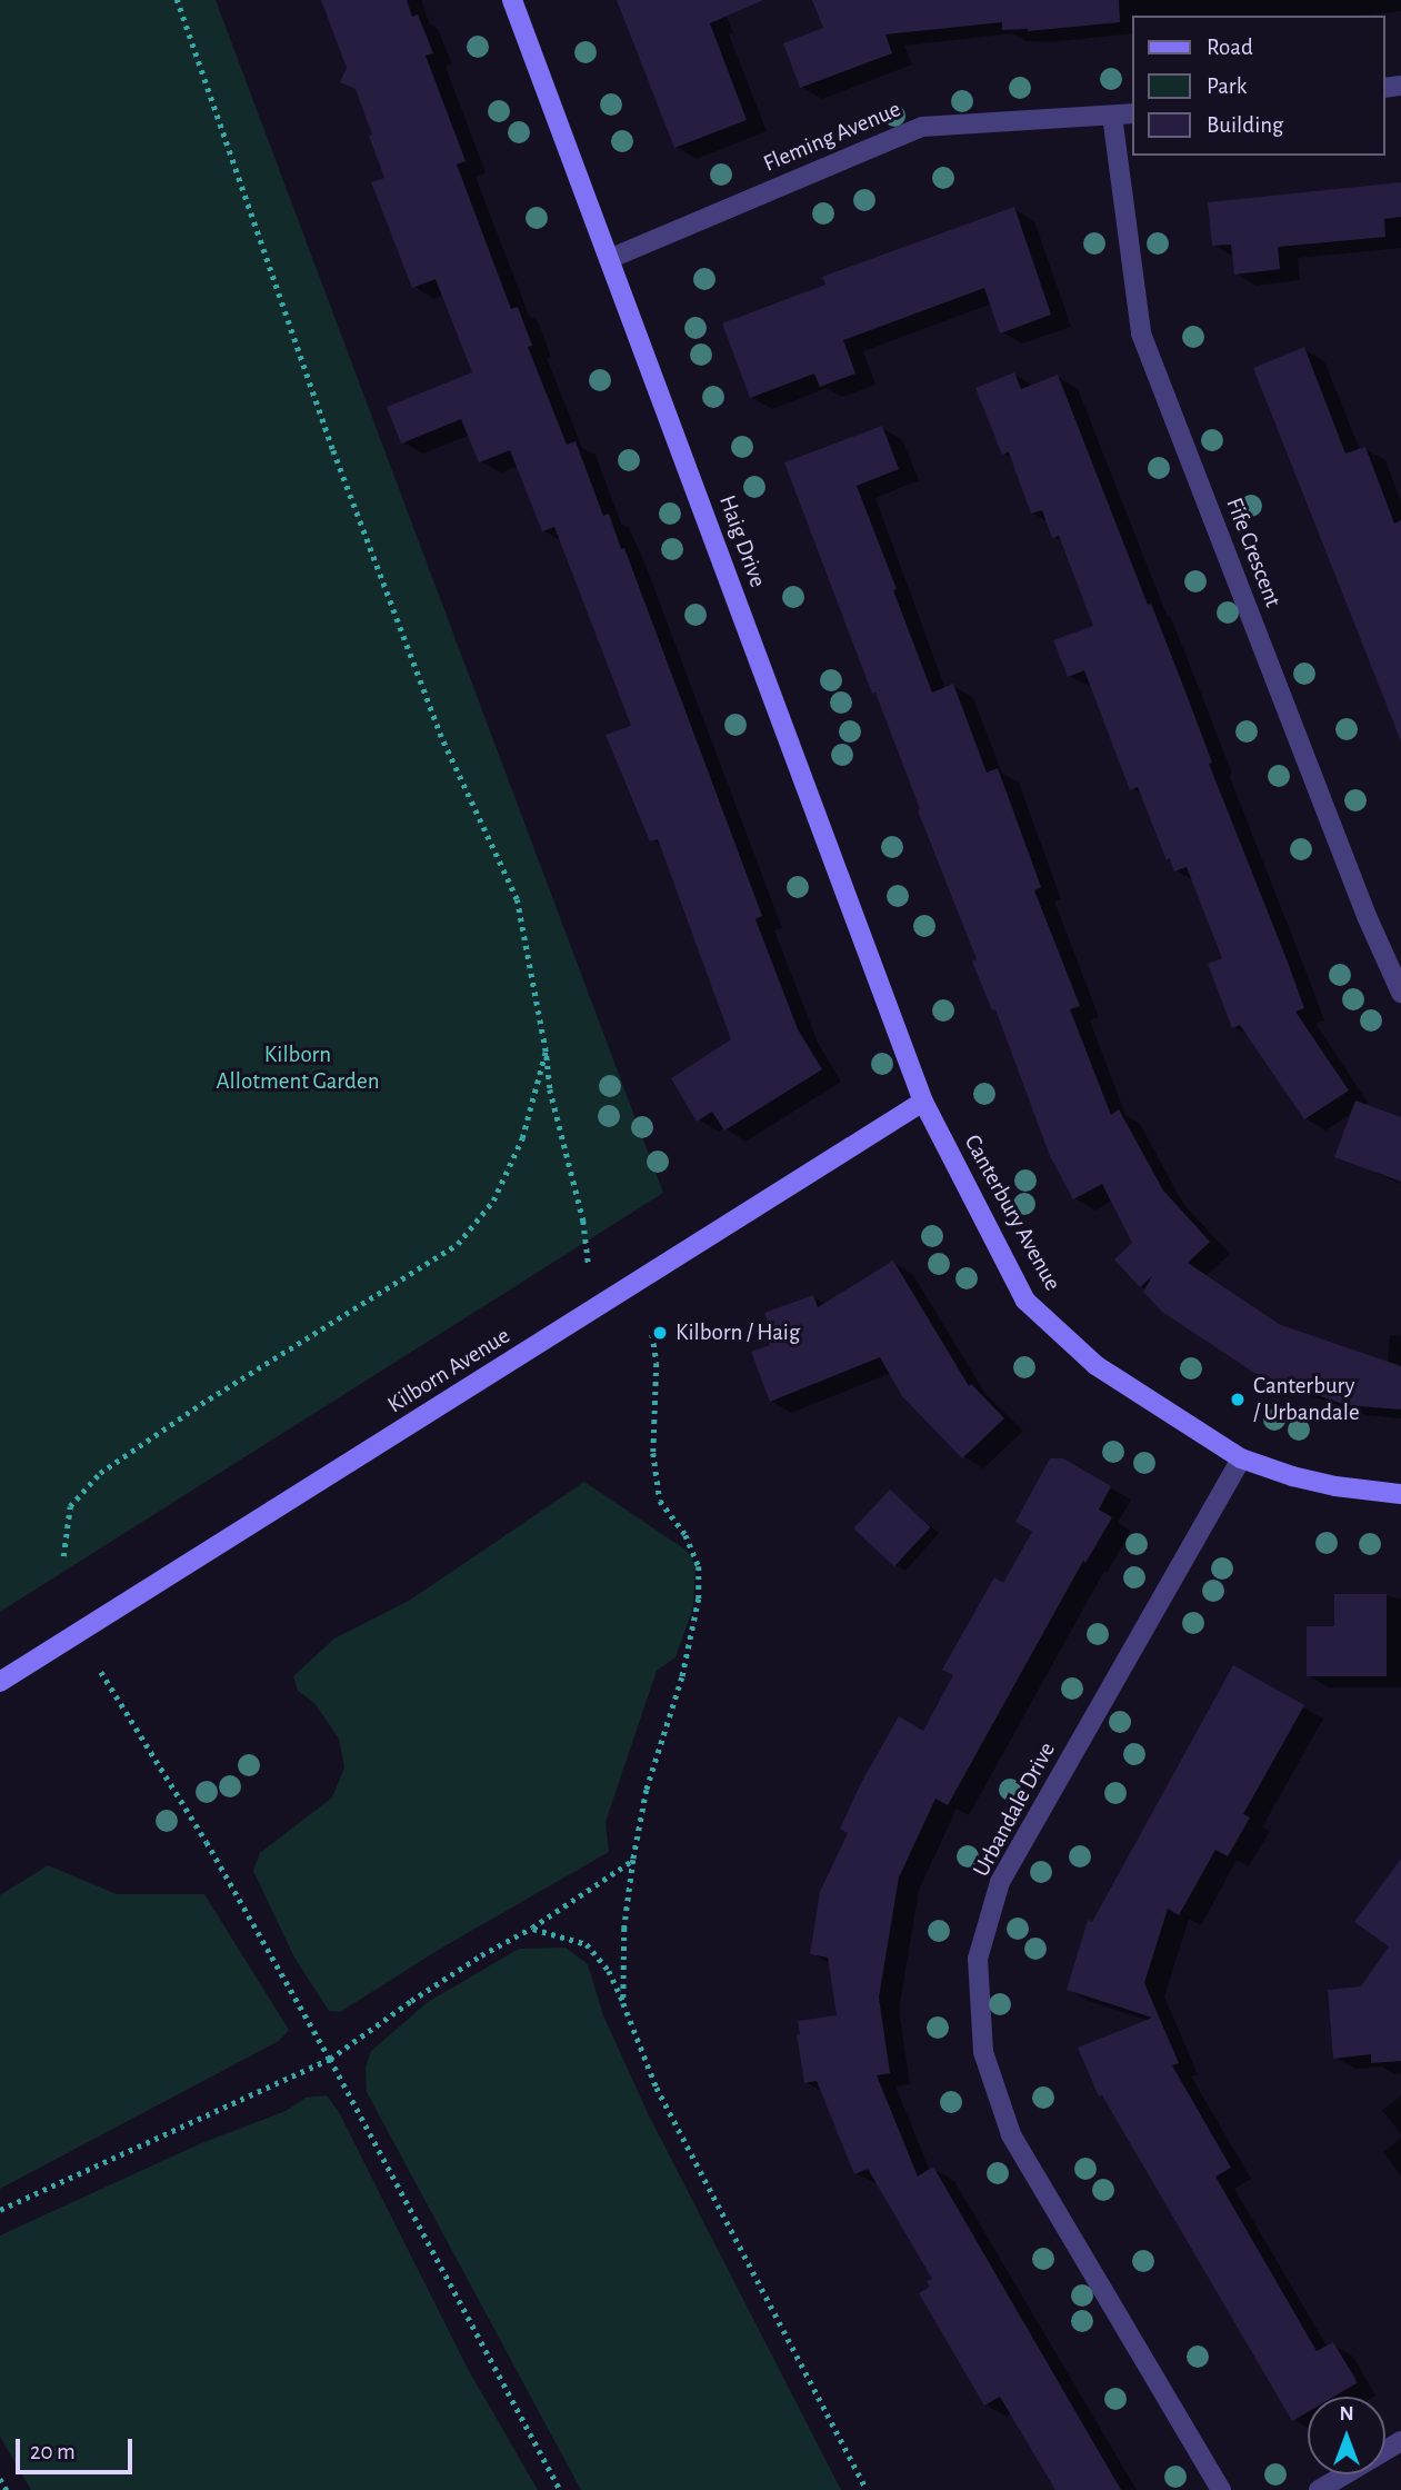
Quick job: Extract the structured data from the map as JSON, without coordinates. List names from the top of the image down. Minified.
{"streets":{"street":["Fleming Avenue","Haig Drive","Fife Crescent","Canterbury Avenue","Kilborn Avenue","Urbandale Drive"]},"crossings":[["Fleming Avenue","Haig Drive"],["Fleming Avenue","Fife Crescent"],["Haig Drive","Canterbury Avenue"],["Haig Drive","Kilborn Avenue"],["Canterbury Avenue","Kilborn Avenue"],["Canterbury Avenue","Urbandale Drive"]],"parks":["Kilborn Allotment Garden"],"places":["Kilborn / Haig","Canterbury / Urbandale"],"legend":["Road","Park","Building"],"scale_bar":"20 m","north":"top"}
